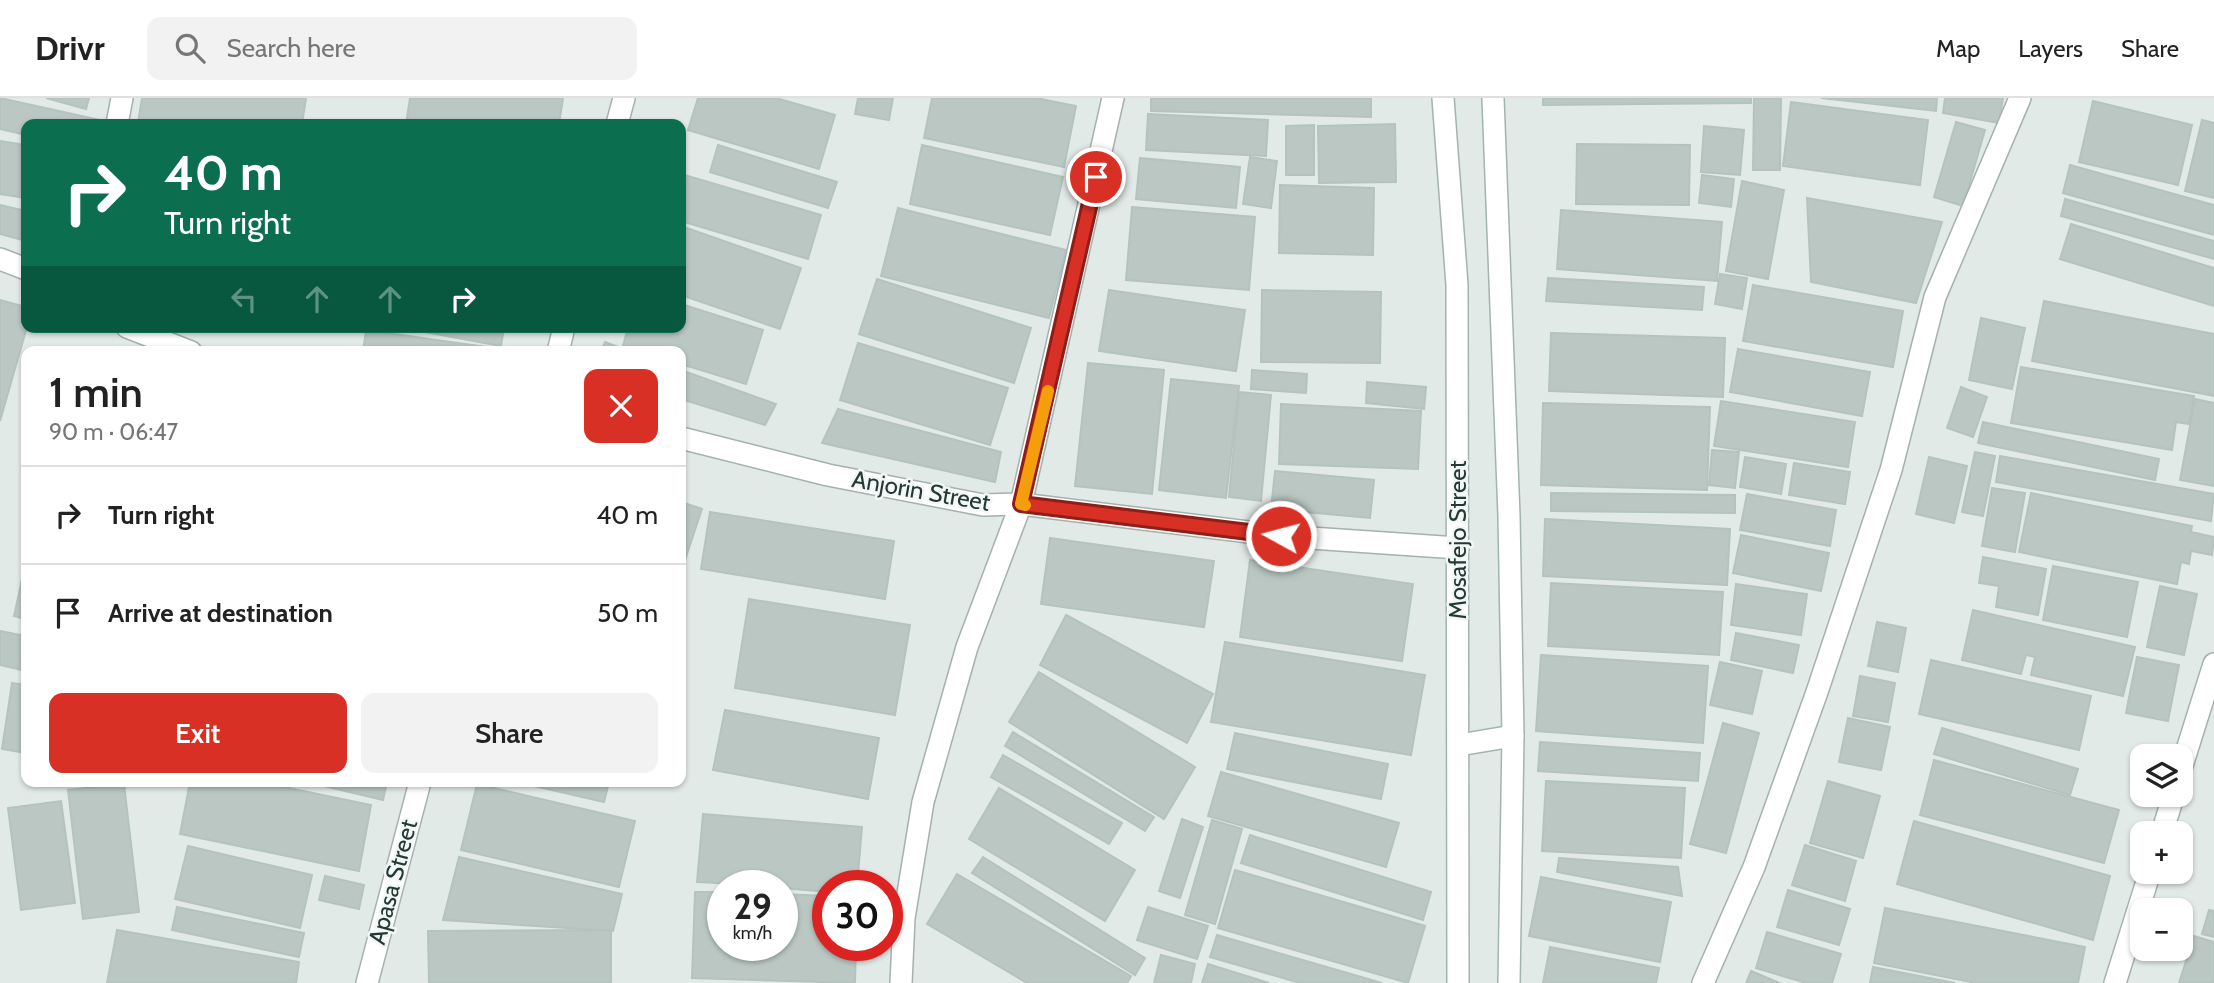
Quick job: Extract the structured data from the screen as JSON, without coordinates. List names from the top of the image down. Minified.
{"streets":{"street":["Anjorin Street","Mosafejo Street","Apasa Street"]},"crossings":[["Anjorin Street","Mosafejo Street"]],"page":{"header":"Drivr","search":"Search here","nav":["Map","Layers","Share"],"turn":["40 m","Turn right"],"heading":["1 min","90 m · 06:47"],"list":[{"name":"Turn right","value":"40 m"},{"name":"Arrive at destination","value":"50 m"}],"buttons":["Exit","Share"],"map_buttons":["+","−"],"speed":"29 km/h","limit":"30"}}
